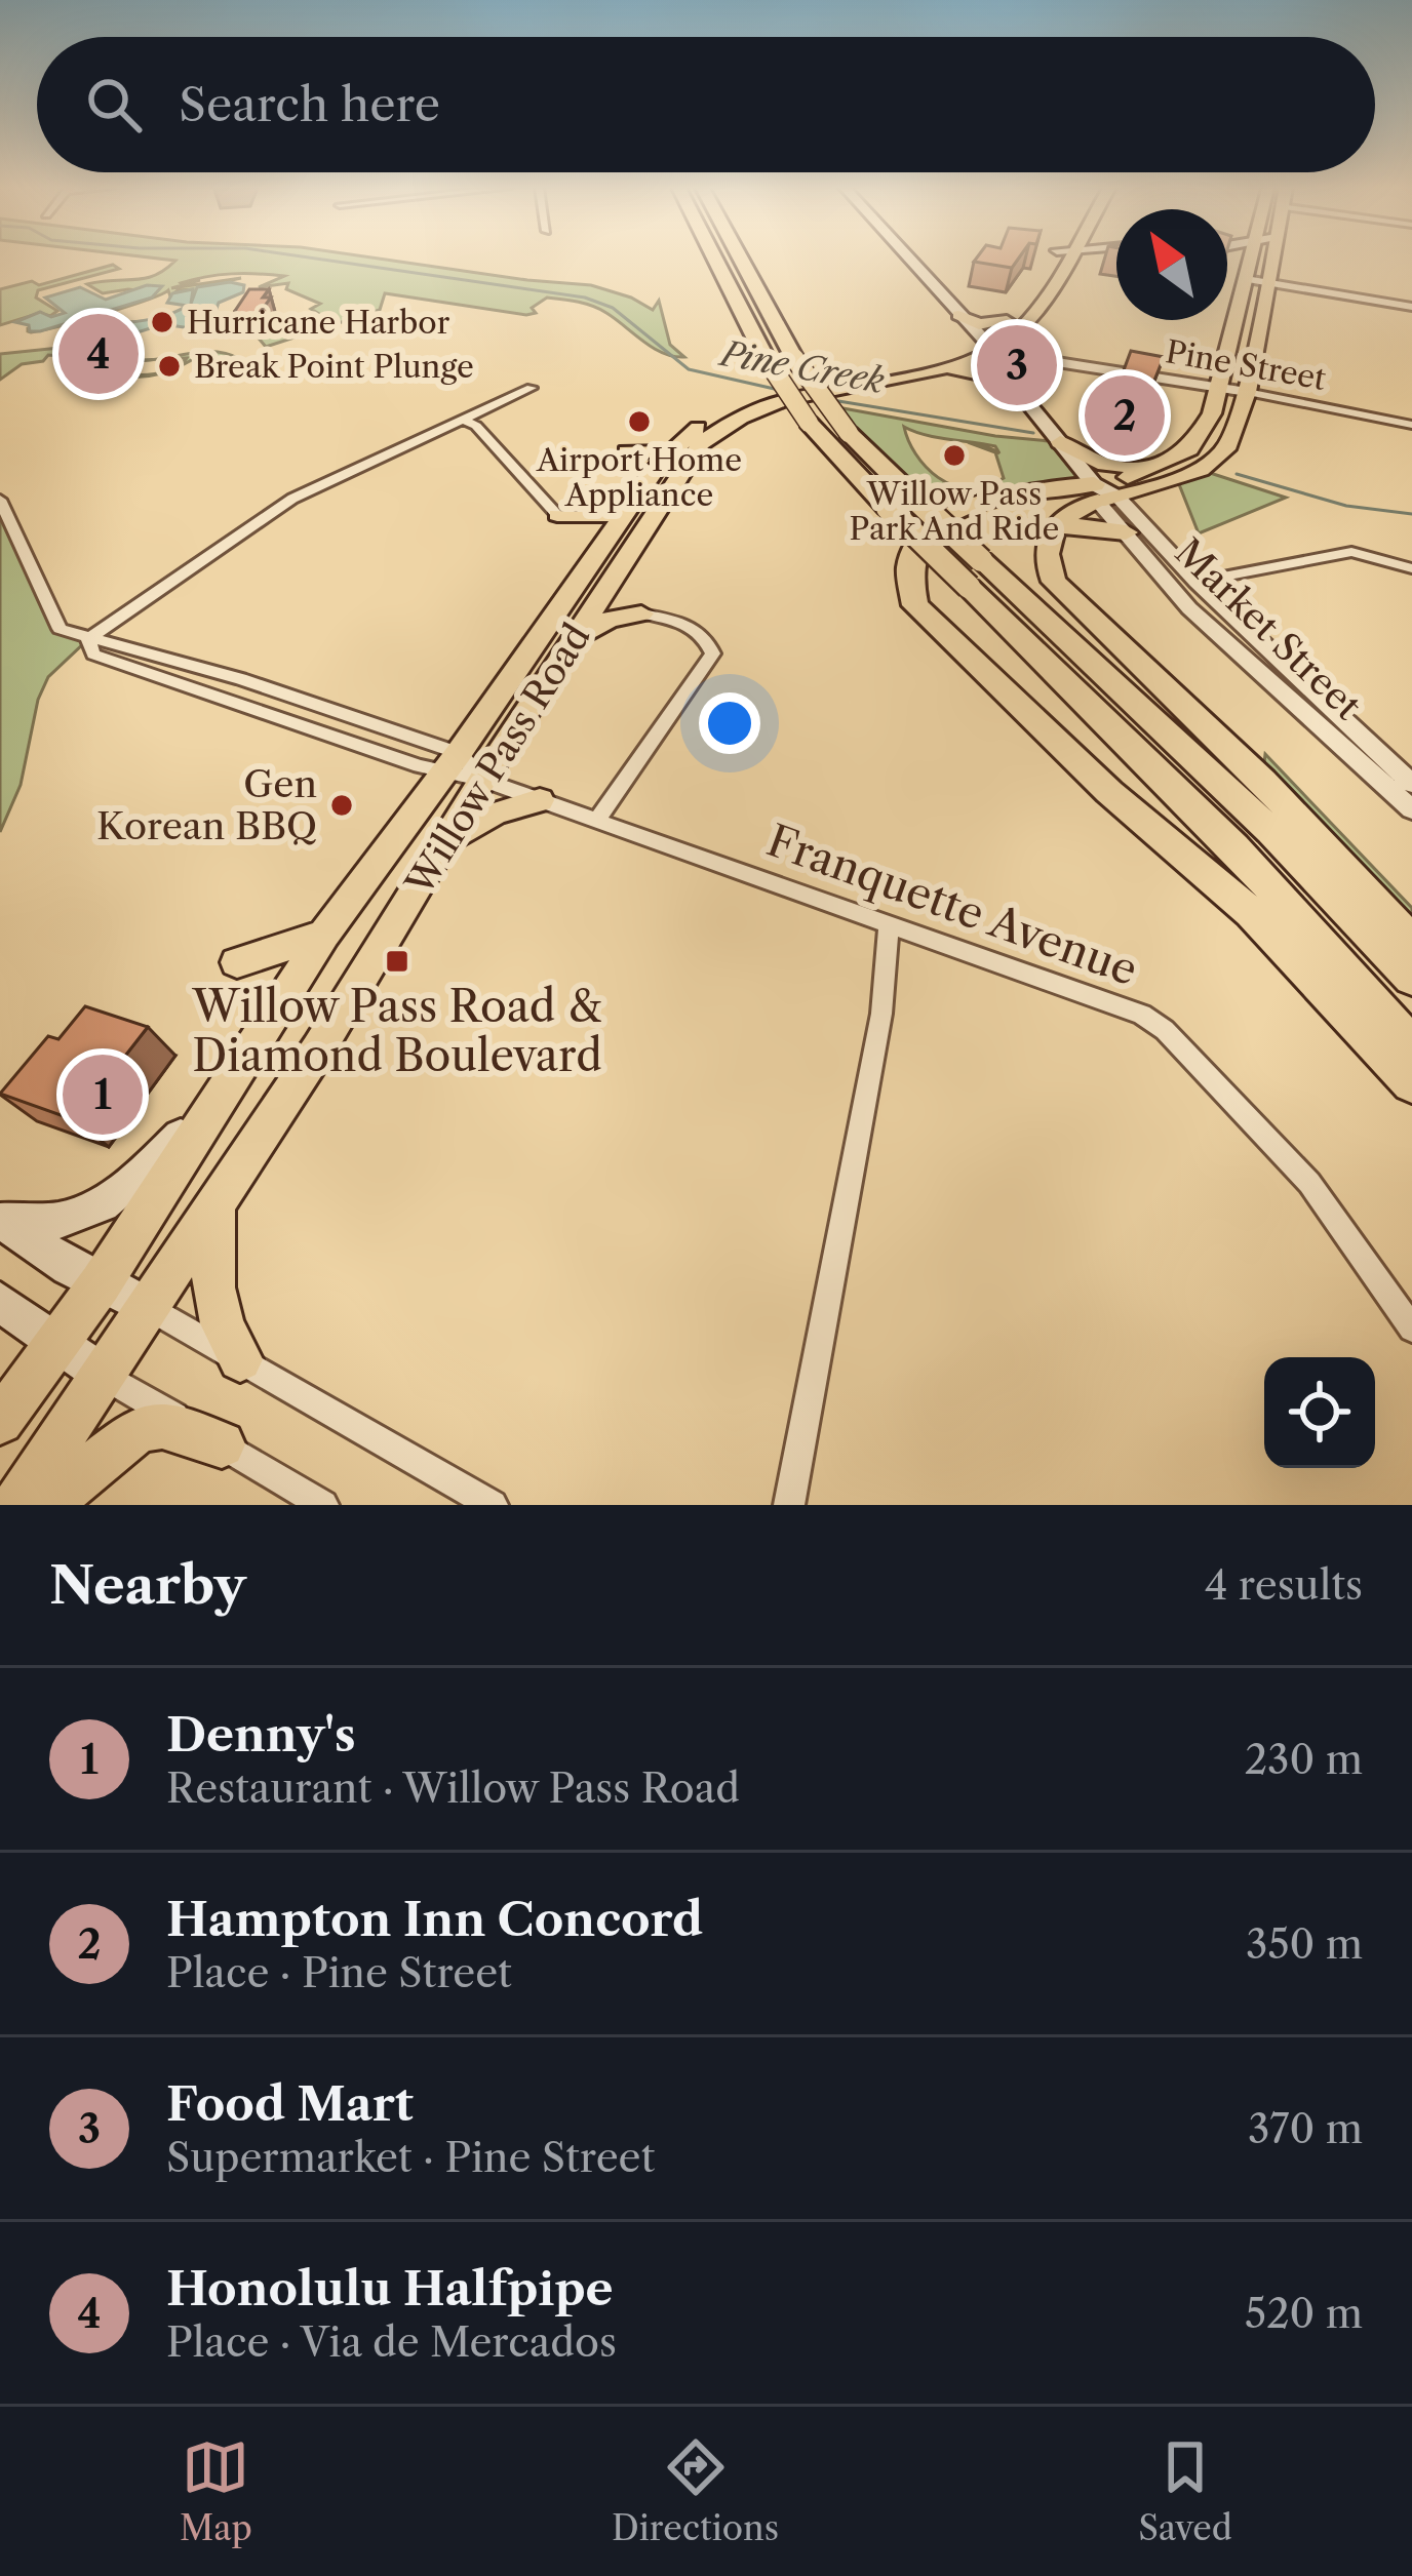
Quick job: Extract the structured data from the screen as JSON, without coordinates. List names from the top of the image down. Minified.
{"streets":{"main road":["Market Street","Willow Pass Road"],"street":["Pine Street","Franquette Avenue"]},"crossings":[["Pine Street","Market Street"],["Pine Street","Willow Pass Road"],["Market Street","Willow Pass Road"],["Willow Pass Road","Franquette Avenue"]],"water":["Pine Creek"],"places":{"other":["Hurricane Harbor","Break Point Plunge","Airport Home Appliance","Willow Pass Park And Ride","Gen Korean BBQ"],"transit":["Willow Pass Road & Diamond Boulevard"]},"north":"top left","page":{"search":"Search here","pins":["4","3","2","1"],"heading":["Nearby","4 results"],"list":[{"mark":"1","name":"Denny's","note":"Restaurant · Willow Pass Road","value":"230 m"},{"mark":"2","name":"Hampton Inn Concord","note":"Place · Pine Street","value":"350 m"},{"mark":"3","name":"Food Mart","note":"Supermarket · Pine Street","value":"370 m"},{"mark":"4","name":"Honolulu Halfpipe","note":"Place · Via de Mercados","value":"520 m"}],"nav":["Map","Directions","Saved"]}}
